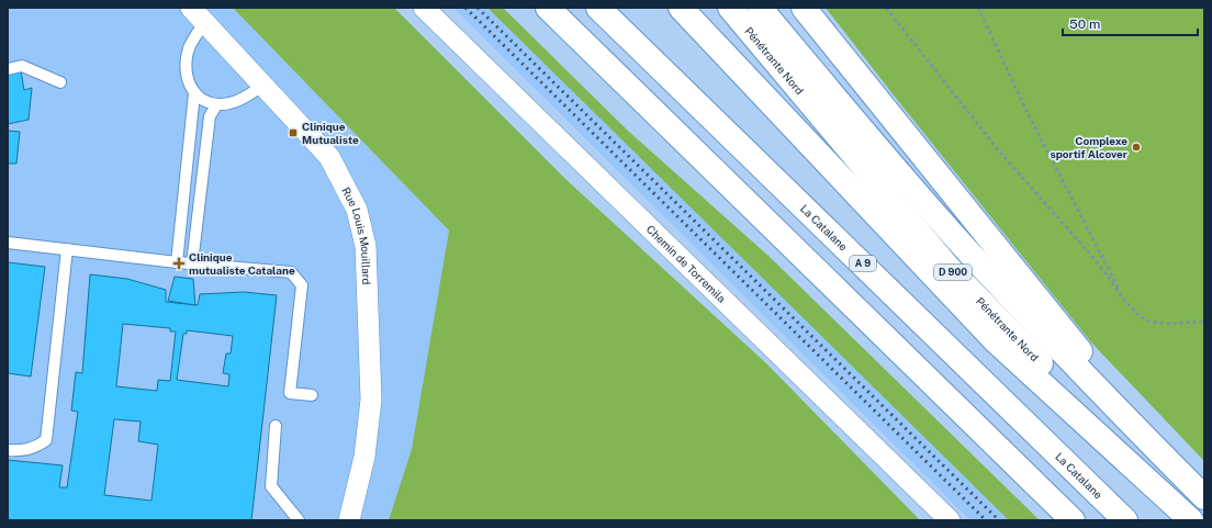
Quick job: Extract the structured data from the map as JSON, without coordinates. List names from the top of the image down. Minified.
{"streets":{"highway":["Pénétrante Nord","La Catalane","A 9","D 900"],"street":["Rue Louis Mouillard","Chemin de Torremila"]},"places":{"transit":["Clinique Mutualiste"],"other":["Complexe sportif Alcover"],"health":["Clinique mutualiste Catalane"]},"scale_bar":"50 m"}
